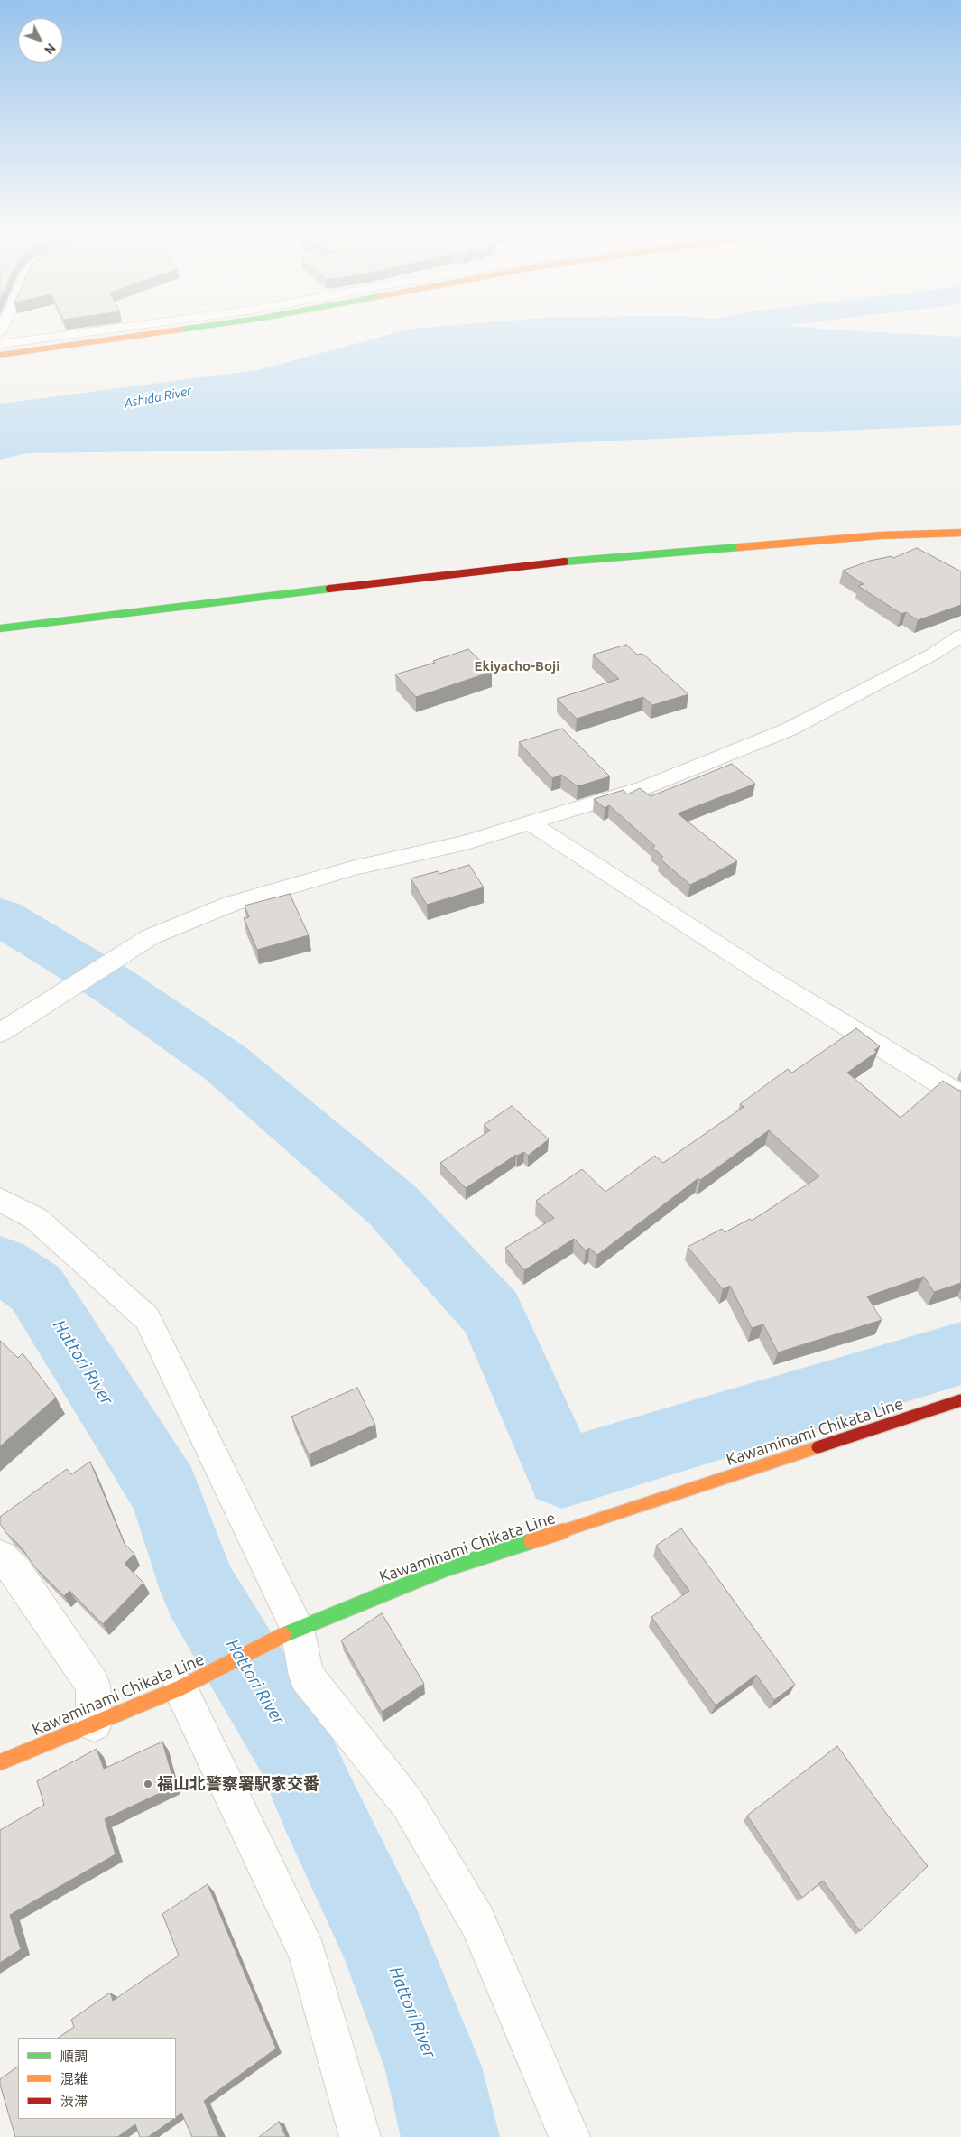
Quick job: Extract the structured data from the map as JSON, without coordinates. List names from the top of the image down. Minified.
{"streets":{"street":["Kawaminami Chikata Line"]},"districts":["Ekiyacho-Boji"],"water":["Ashida River","Hattori River"],"places":["福山北警察署駅家交番"],"legend":["順調","混雑","渋滞"],"north":"bottom right"}
